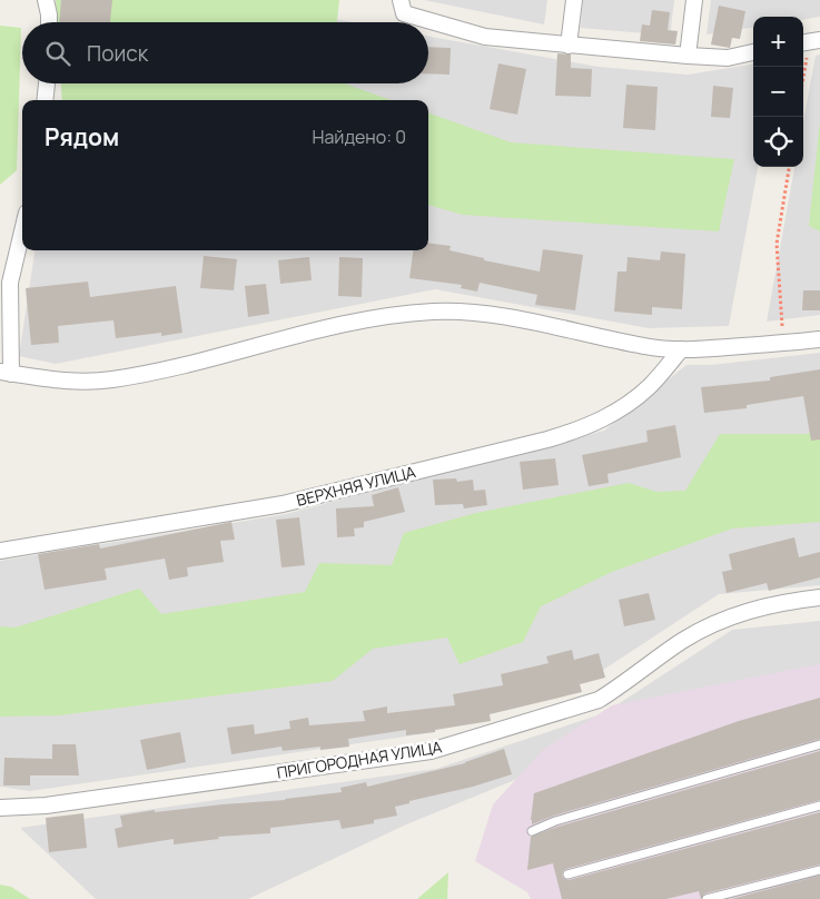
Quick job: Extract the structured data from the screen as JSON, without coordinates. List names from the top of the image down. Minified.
{"streets":{"street":["ВЕРХНЯЯ УЛИЦА","ПРИГОРОДНАЯ УЛИЦА"]},"page":{"map_buttons":["+","−"],"search":"Поиск","heading":["Рядом","Найдено: 0"]}}
